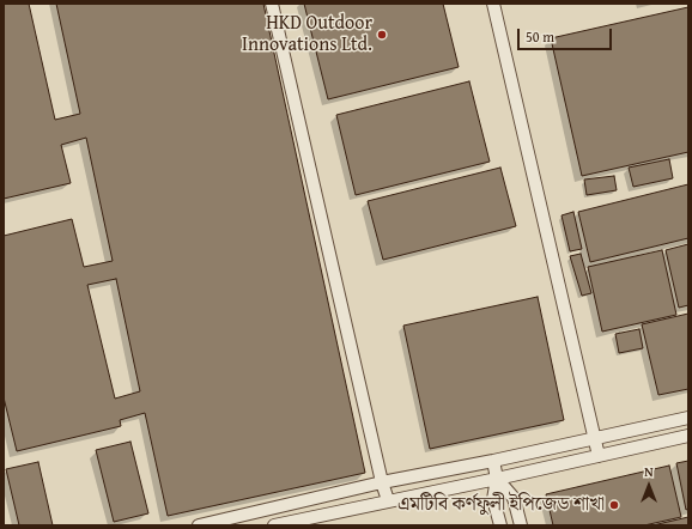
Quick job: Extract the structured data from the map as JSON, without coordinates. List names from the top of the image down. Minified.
{"places":["HKD Outdoor Innovations Ltd.","এমটিবি কর্ণফুলী ইপিজেড শাখা"],"scale_bar":"50 m","north":"top"}
